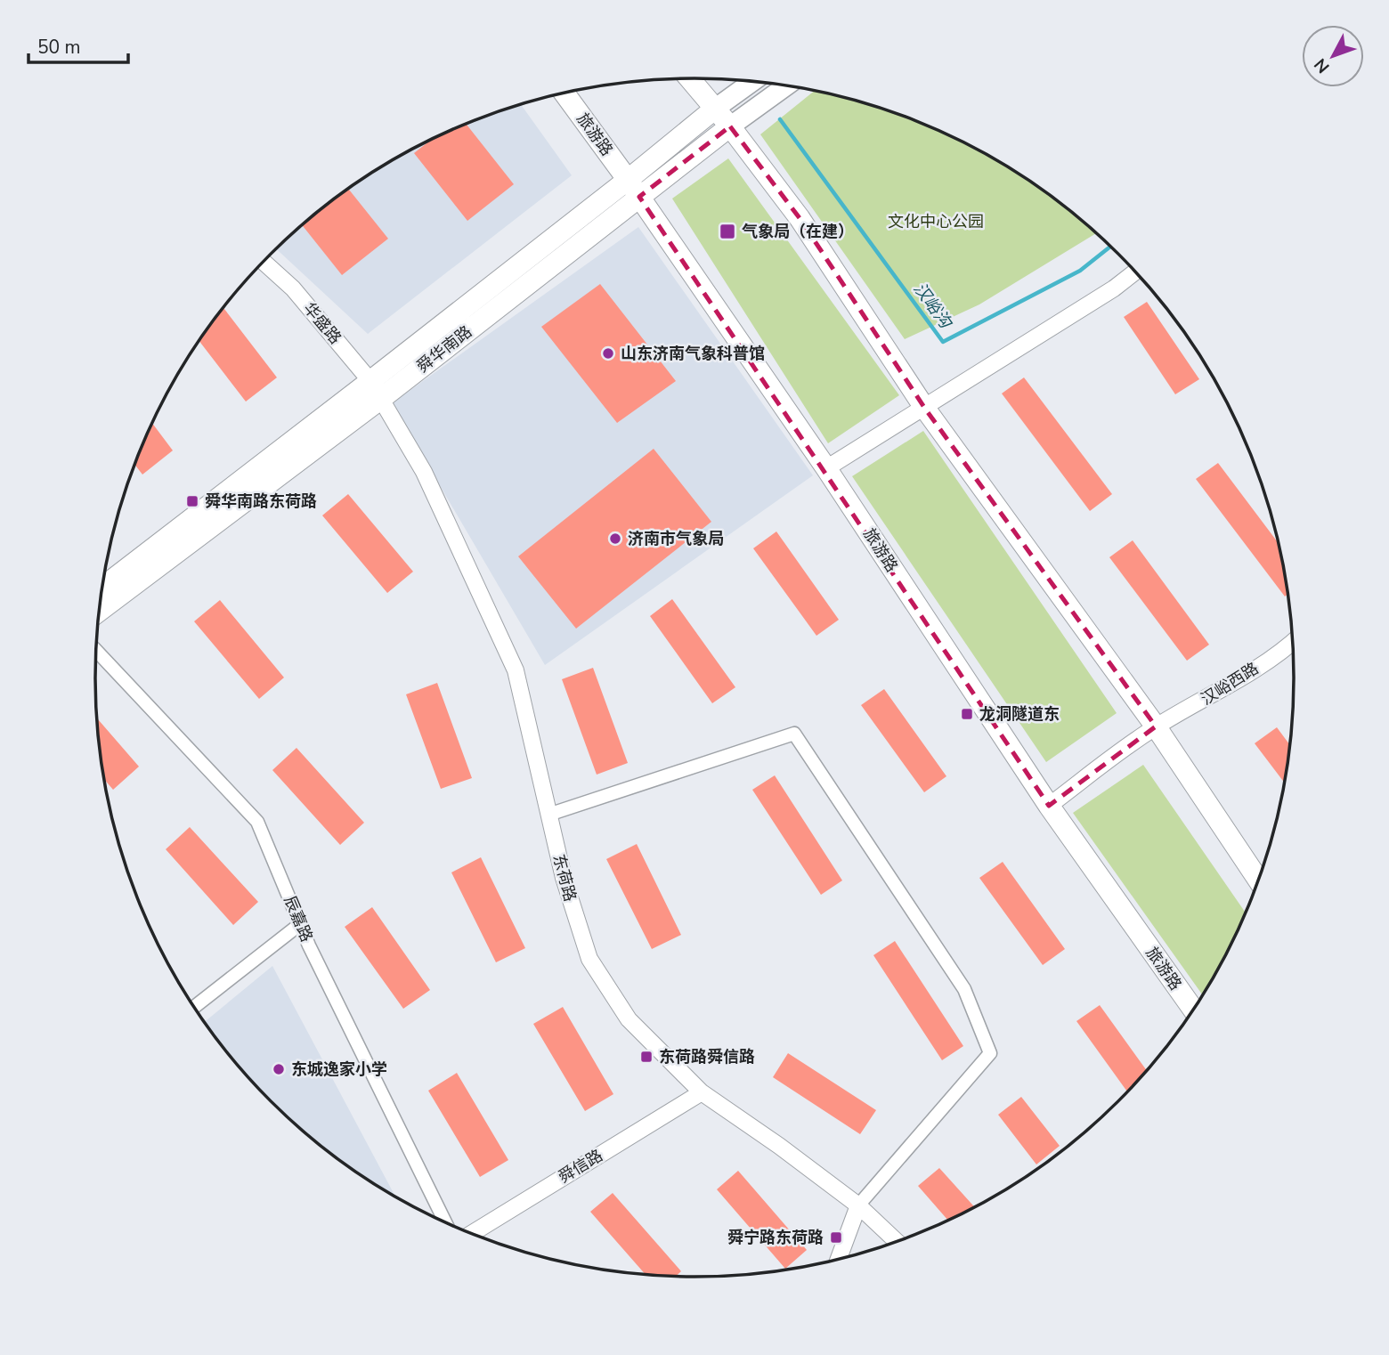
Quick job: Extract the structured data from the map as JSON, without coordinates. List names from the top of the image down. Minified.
{"streets":{"main road":["旅游路","舜华南路"],"street":["华盛路","汉峪西路","东荷路","辰嘉路","舜信路"]},"crossings":[["旅游路","舜华南路"],["旅游路","汉峪西路"],["华盛路","舜华南路"],["华盛路","东荷路"],["舜华南路","东荷路"],["东荷路","舜信路"]],"water":["汉峪沟"],"parks":["文化中心公园"],"places":{"transit":["气象局（在建）","舜华南路东荷路","龙洞隧道东","东荷路舜信路","舜宁路东荷路"],"other":["山东济南气象科普馆","济南市气象局","东城逸家小学"]},"scale_bar":"50 m","north":"bottom left"}
